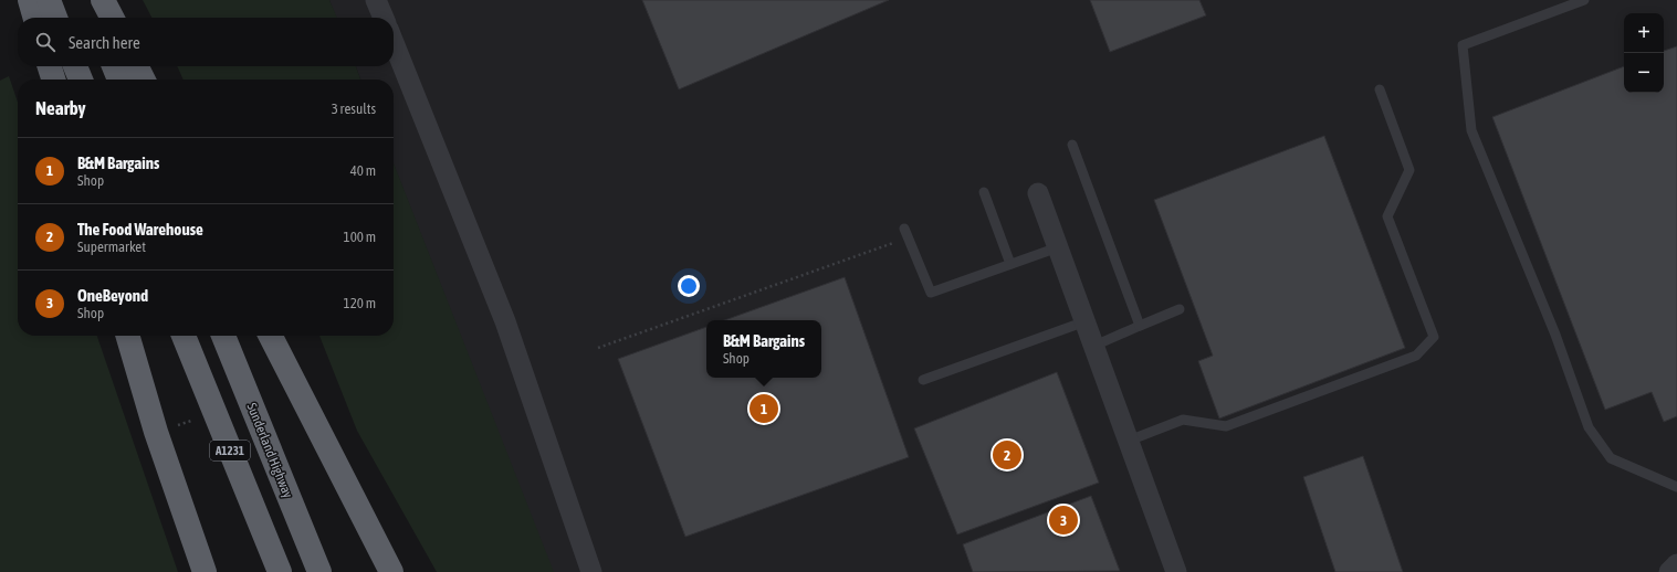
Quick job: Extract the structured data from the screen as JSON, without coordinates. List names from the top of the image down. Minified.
{"streets":{"highway":["A1231","Sunderland Highway"]},"page":{"map_buttons":["+","−"],"search":"Search here","heading":["Nearby","3 results"],"list":[{"mark":"1","name":"B&M Bargains","note":"Shop","value":"40 m"},{"mark":"2","name":"The Food Warehouse","note":"Supermarket","value":"100 m"},{"mark":"3","name":"OneBeyond","note":"Shop","value":"120 m"}],"popup":["B&M Bargains","Shop"],"pins":["1","2","3"]}}
